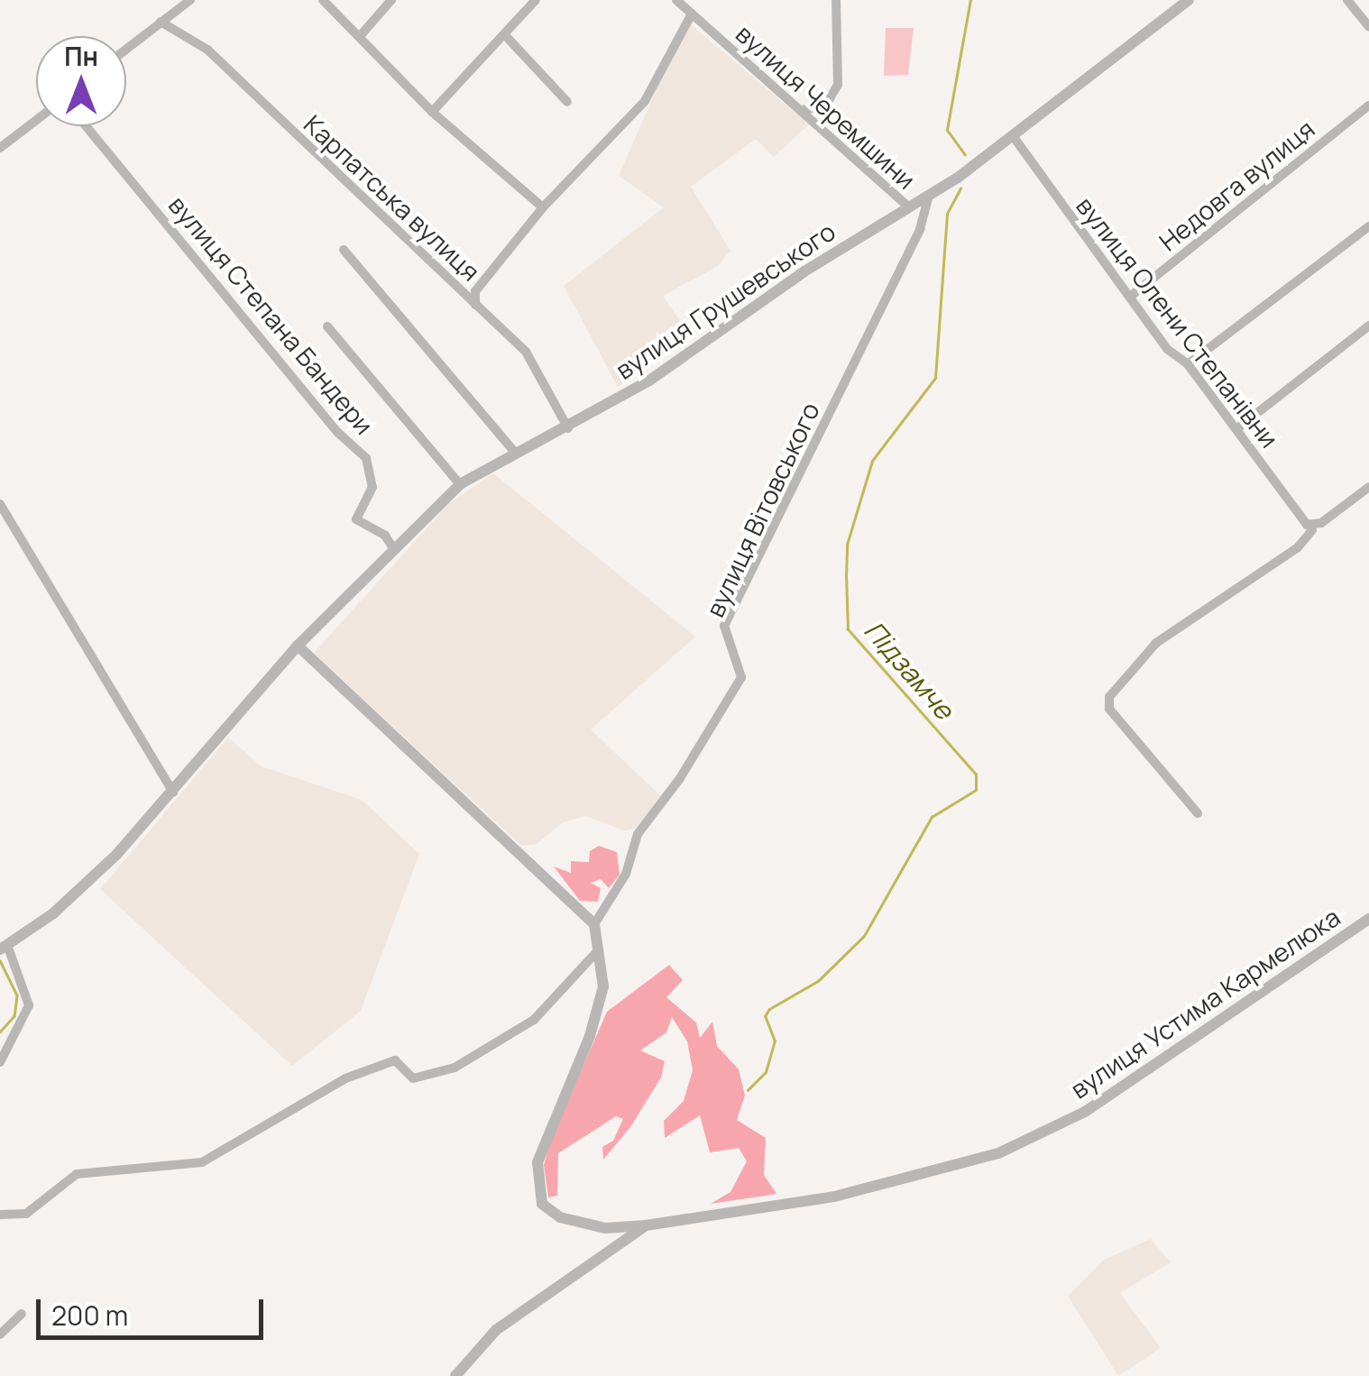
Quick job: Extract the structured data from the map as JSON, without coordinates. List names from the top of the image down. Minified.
{"streets":{"street":["вулиця Черемшини","Недовга вулиця","Карпатська вулиця","вулиця Грушевського","вулиця Степана Бандери","вулиця Олени Степанівни","вулиця Вітовського","вулиця Устима Кармелюка"]},"crossings":[["вулиця Черемшини","вулиця Грушевського"],["Недовга вулиця","вулиця Олени Степанівни"],["Карпатська вулиця","вулиця Грушевського"],["вулиця Грушевського","вулиця Степана Бандери"],["вулиця Грушевського","вулиця Олени Степанівни"],["вулиця Грушевського","вулиця Вітовського"]],"water":["Підзамче"],"scale_bar":"200 m","north":"top"}
